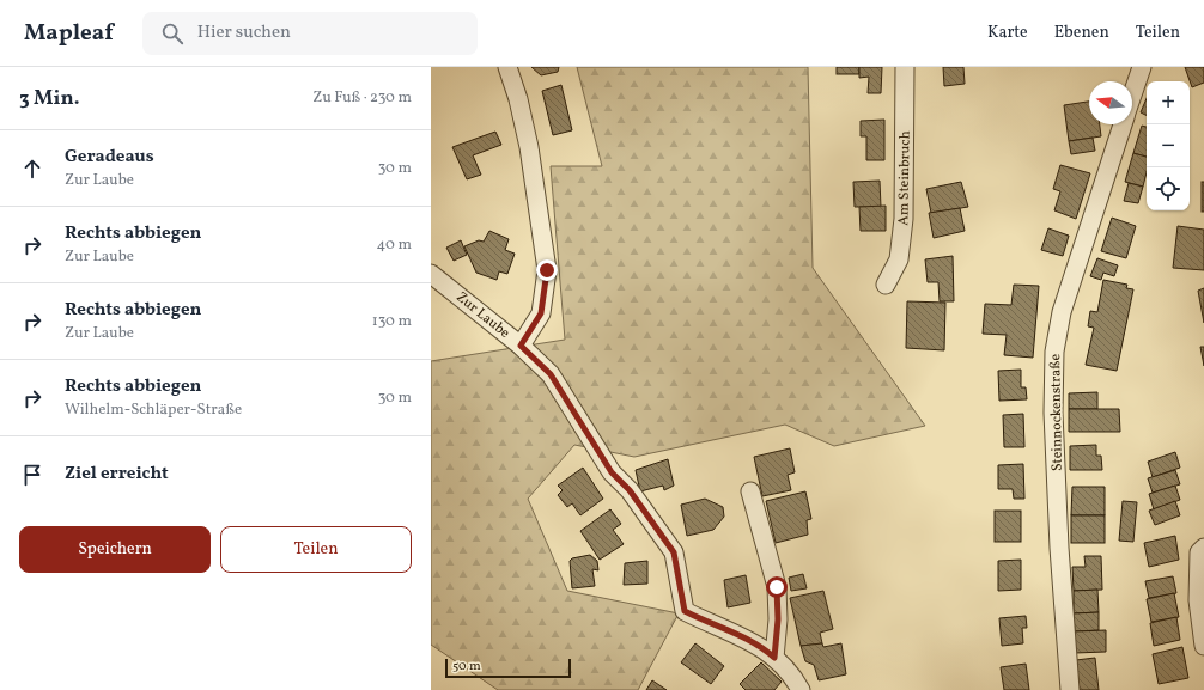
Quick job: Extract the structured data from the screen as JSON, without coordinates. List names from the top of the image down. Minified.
{"streets":{"street":["Am Steinbruch","Zur Laube","Steinnockenstraße"]},"scale_bar":"50 m","north":"left","page":{"header":"Mapleaf","search":"Hier suchen","nav":["Karte","Ebenen","Teilen"],"heading":["3 Min.","Zu Fuß · 230 m"],"map_buttons":["+","−"],"list":[["Geradeaus","Zur Laube","30 m"],["Rechts abbiegen","Zur Laube","40 m"],["Rechts abbiegen","Zur Laube","130 m"],["Rechts abbiegen","Wilhelm-Schläper-Straße","30 m"],"Ziel erreicht"],"buttons":["Speichern","Teilen"],"scale":"50 m"}}
